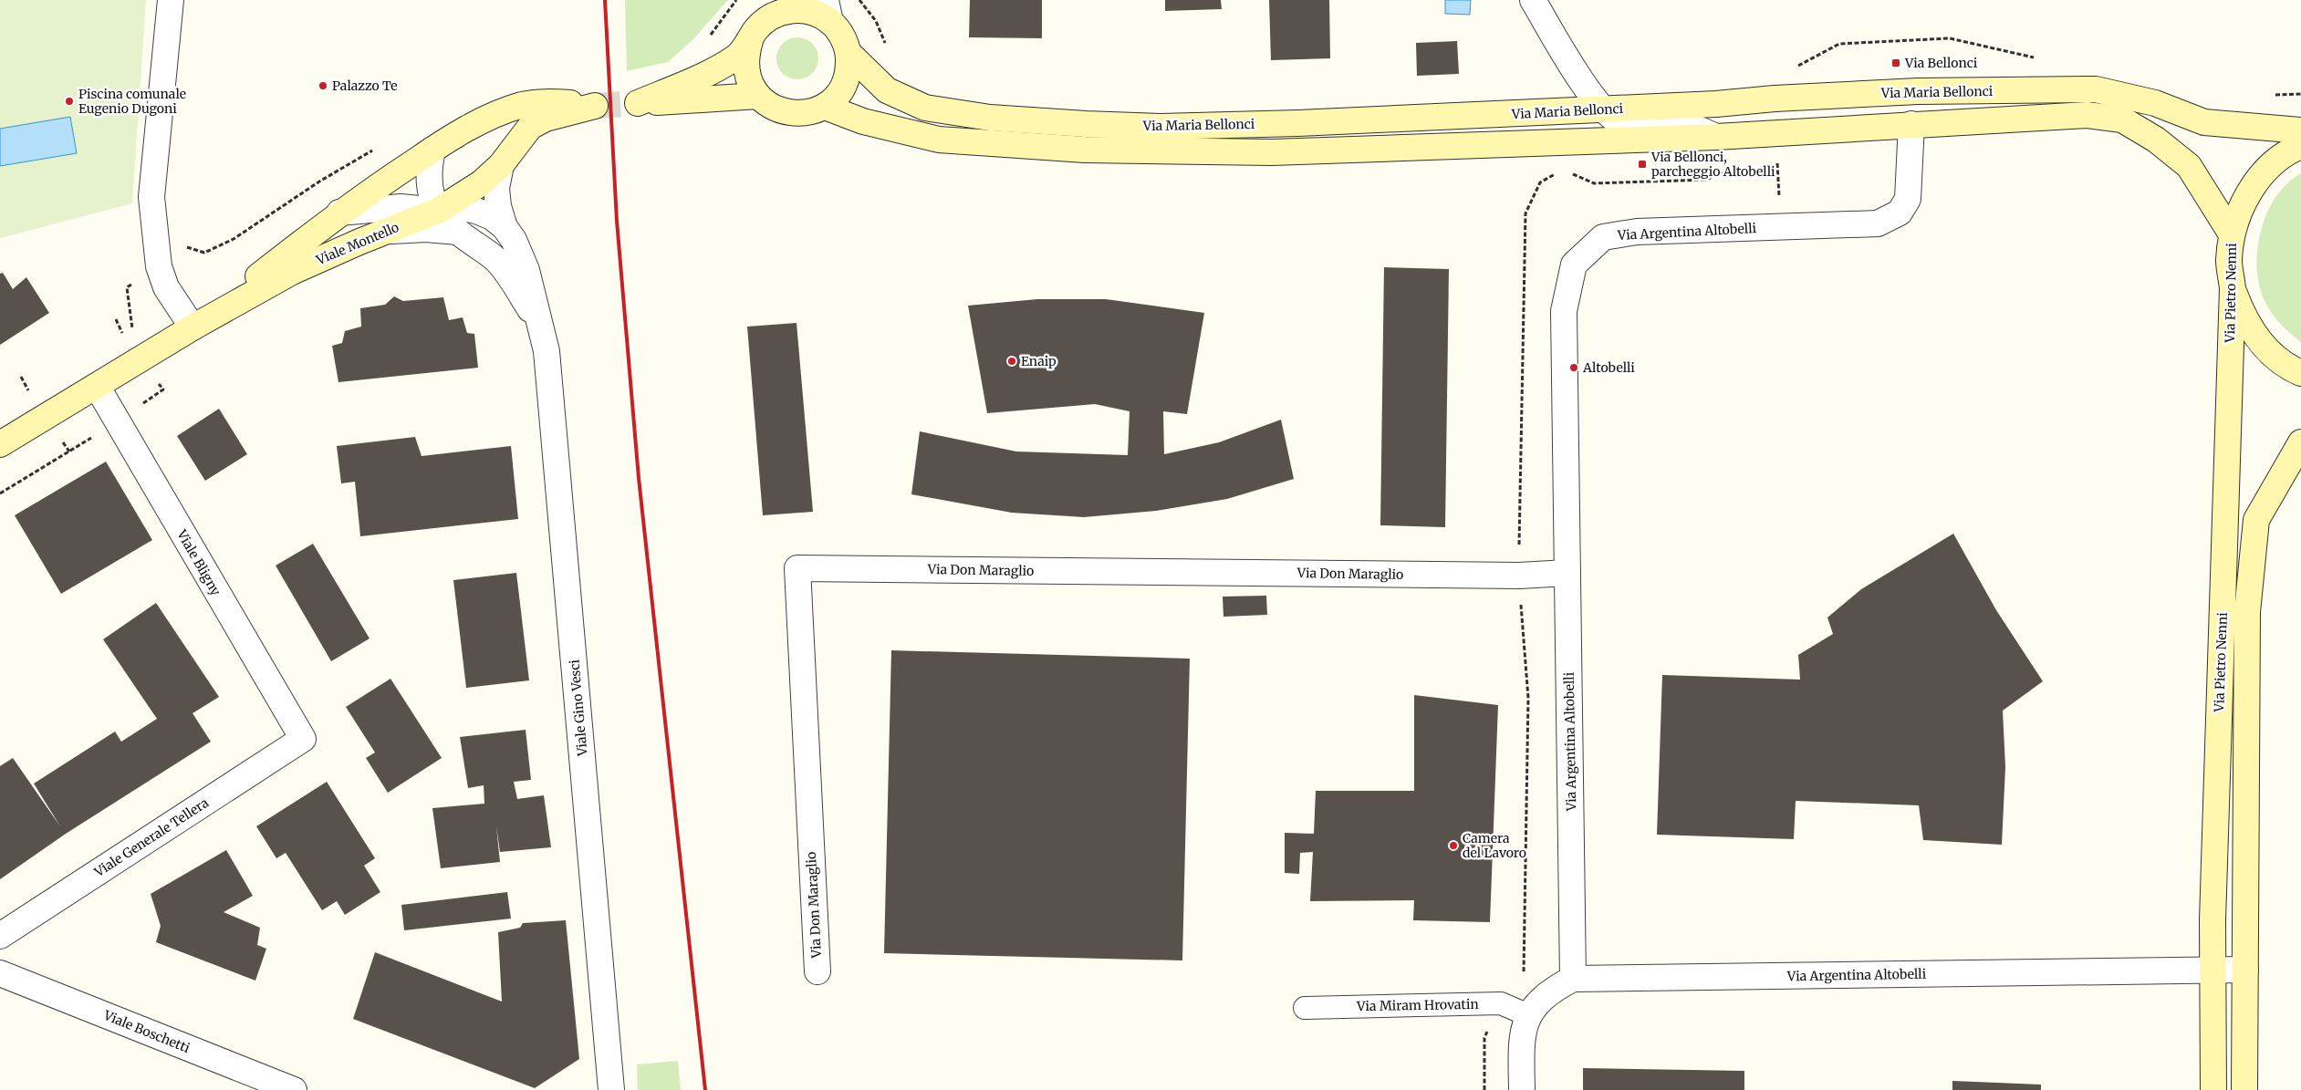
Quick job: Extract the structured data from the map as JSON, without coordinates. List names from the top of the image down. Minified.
{"streets":{"street":["Via Maria Bellonci","Via Argentina Altobelli","Viale Montello","Via Pietro Nenni","Viale Bligny","Via Don Maraglio","Viale Gino Vesci","Viale Generale Tellera","Viale Boschetti"],"lane":["Via Miram Hrovatin"]},"crossings":[["Via Maria Bellonci","Via Argentina Altobelli"],["Via Maria Bellonci","Via Pietro Nenni"],["Via Argentina Altobelli","Via Pietro Nenni"],["Via Argentina Altobelli","Via Don Maraglio"],["Viale Montello","Viale Bligny"],["Viale Montello","Viale Gino Vesci"],["Viale Bligny","Viale Generale Tellera"]],"places":{"transit":["Via Bellonci","Via Bellonci, parcheggio Altobelli"],"other":["Palazzo Te","Piscina comunale Eugenio Dugoni","Enaip","Altobelli","Camera del Lavoro"]}}
